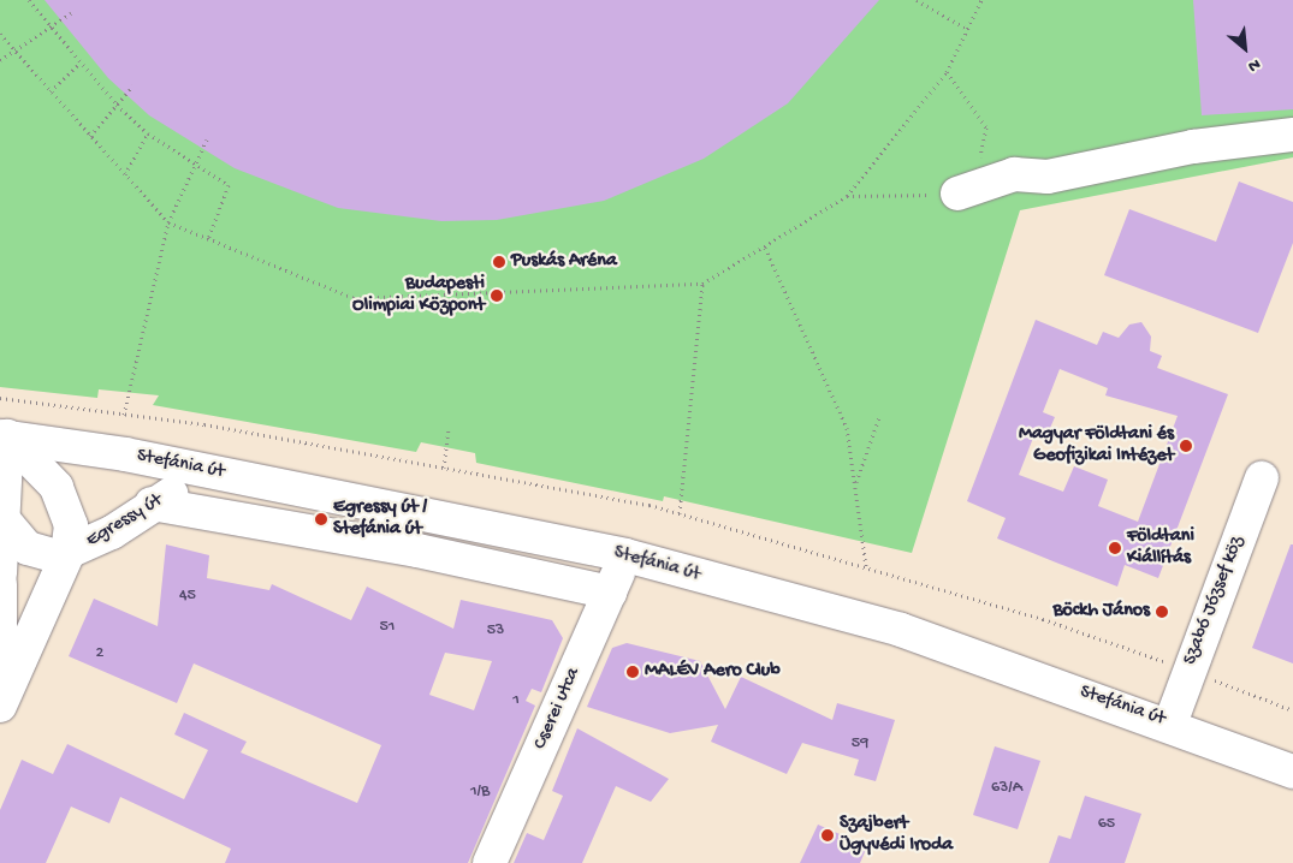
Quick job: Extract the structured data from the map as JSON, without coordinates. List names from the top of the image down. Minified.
{"streets":{"street":["Stefánia út","Egressy út","Szabó József köz","Cserei utca"]},"crossings":[["Stefánia út","Egressy út"],["Stefánia út","Szabó József köz"],["Stefánia út","Cserei utca"]],"places":["Puskás Aréna","Budapesti Olimpiai Központ","Magyar Földtani és Geofizikai Intézet","Egressy út / Stefánia út","Földtani Kiállítás","Böckh János","MALÉV Aero Club","Szajbert Ügyvédi Iroda"],"house_numbers":["45","51","53","2","1","59","63/A","1/B","65"],"north":"bottom right"}
